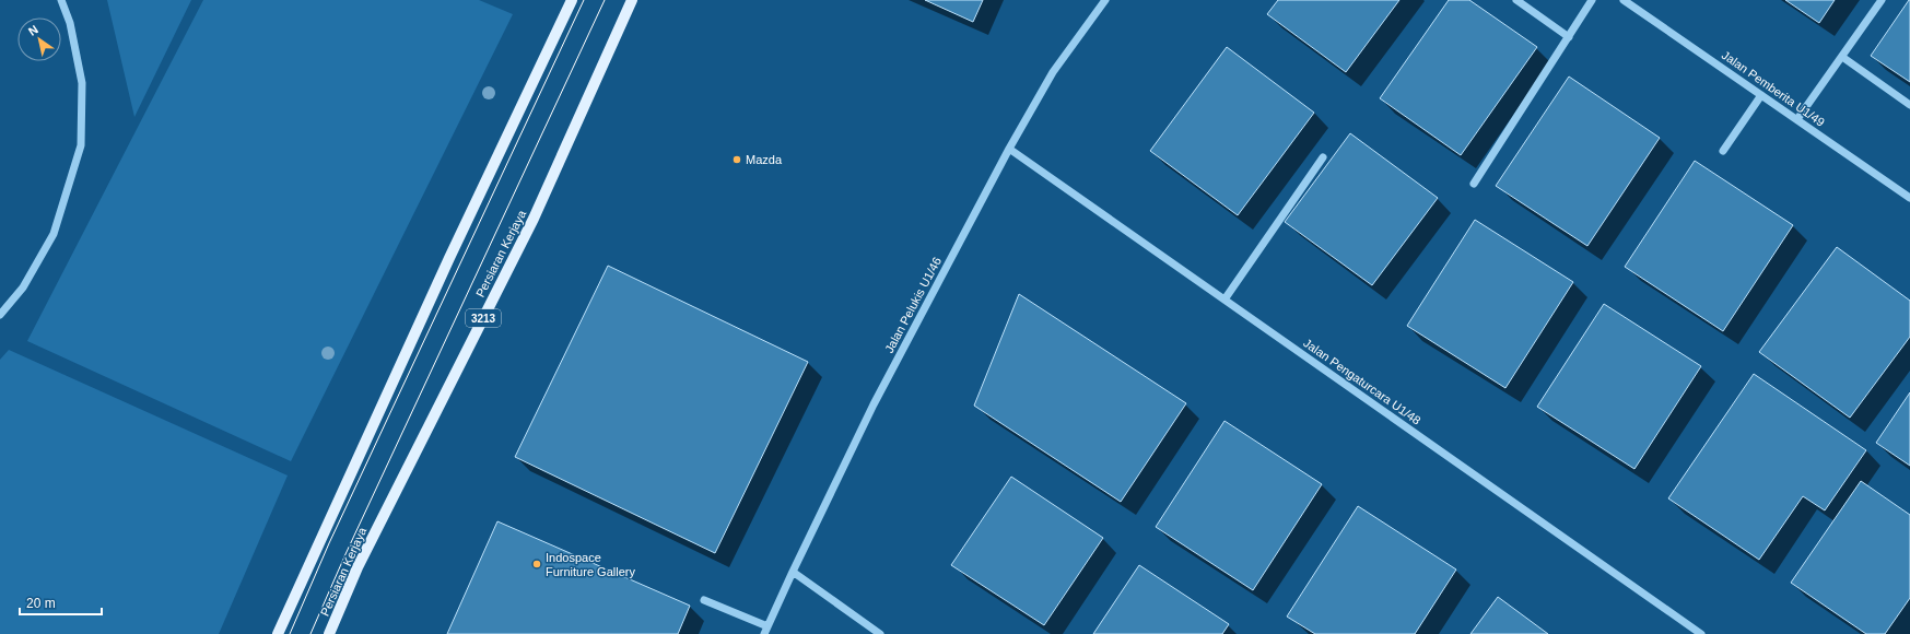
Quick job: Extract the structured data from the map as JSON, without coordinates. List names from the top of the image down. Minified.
{"streets":{"main road":["Persiaran Kerjaya","3213"],"street":["Jalan Pemberita U1/49","Jalan Pelukis U1/46","Jalan Pengaturcara U1/48"]},"crossings":[["Jalan Pelukis U1/46","Jalan Pengaturcara U1/48"]],"places":["Mazda","Indospace Furniture Gallery"],"scale_bar":"20 m","north":"top left"}
